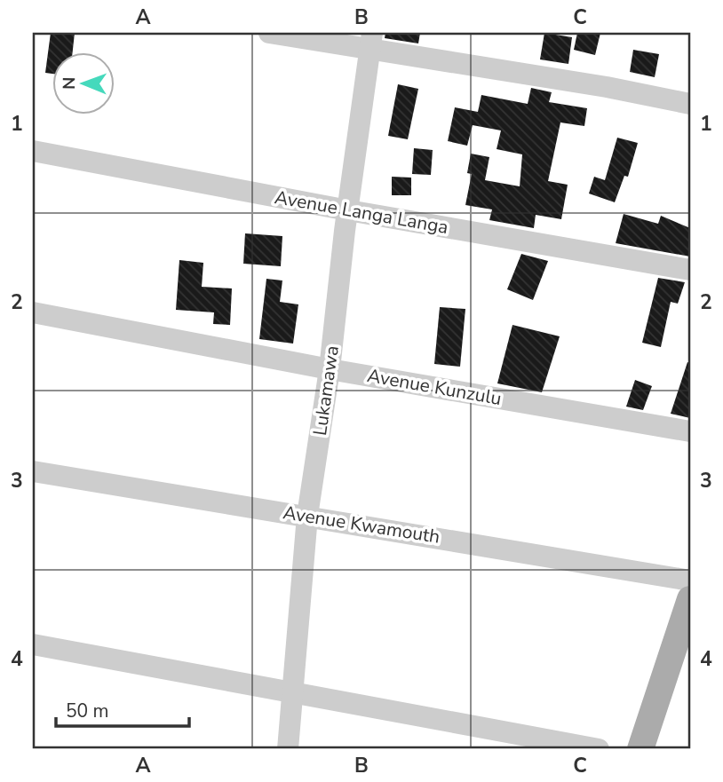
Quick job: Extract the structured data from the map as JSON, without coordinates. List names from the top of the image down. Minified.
{"streets":{"street":["Avenue Langa Langa","Avenue Kunzulu","Lukamawa","Avenue Kwamouth"]},"crossings":[["Avenue Langa Langa","Lukamawa"],["Avenue Kunzulu","Lukamawa"],["Lukamawa","Avenue Kwamouth"]],"scale_bar":"50 m","north":"left","grid":{"columns":["A","B","C"],"rows":["1","2","3","4"]}}
